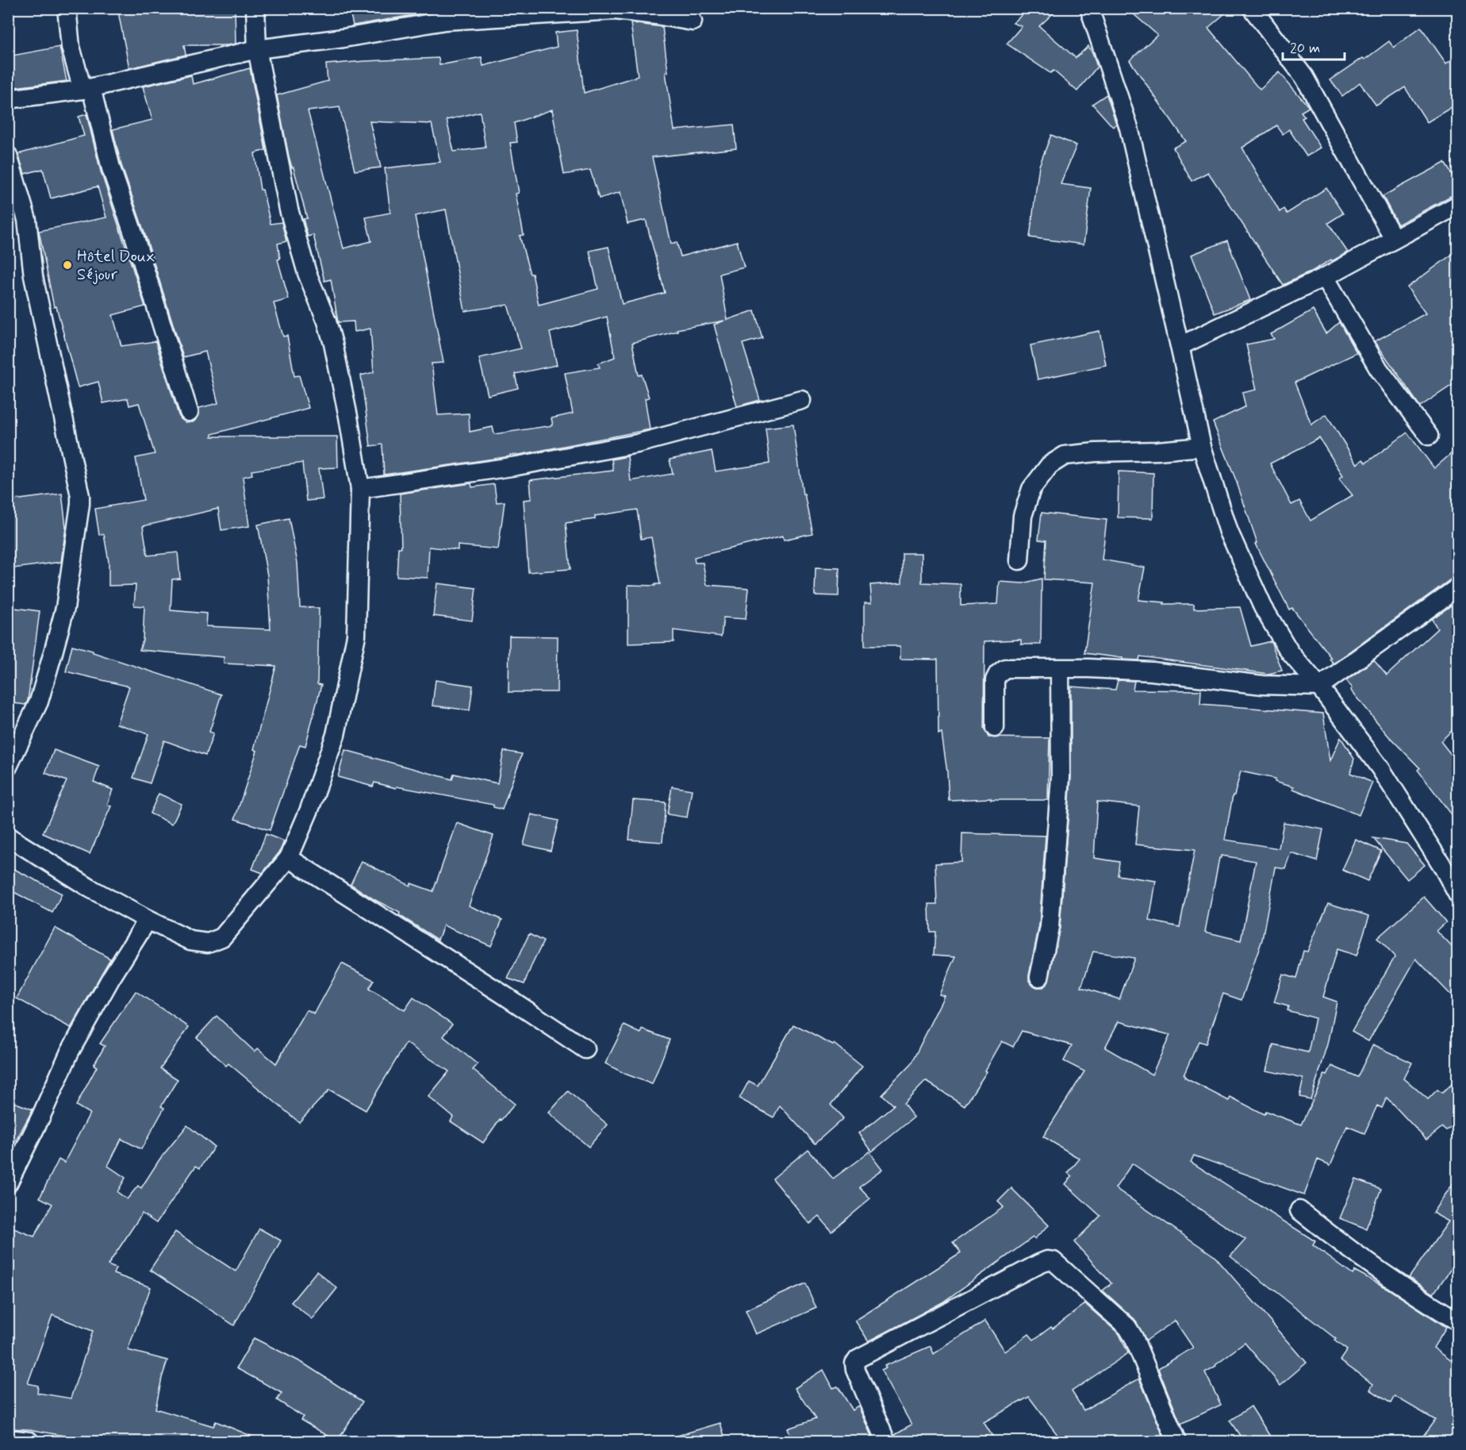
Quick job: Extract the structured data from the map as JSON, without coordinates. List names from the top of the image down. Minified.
{"places":["Hôtel Doux Séjour"],"scale_bar":"20 m"}
